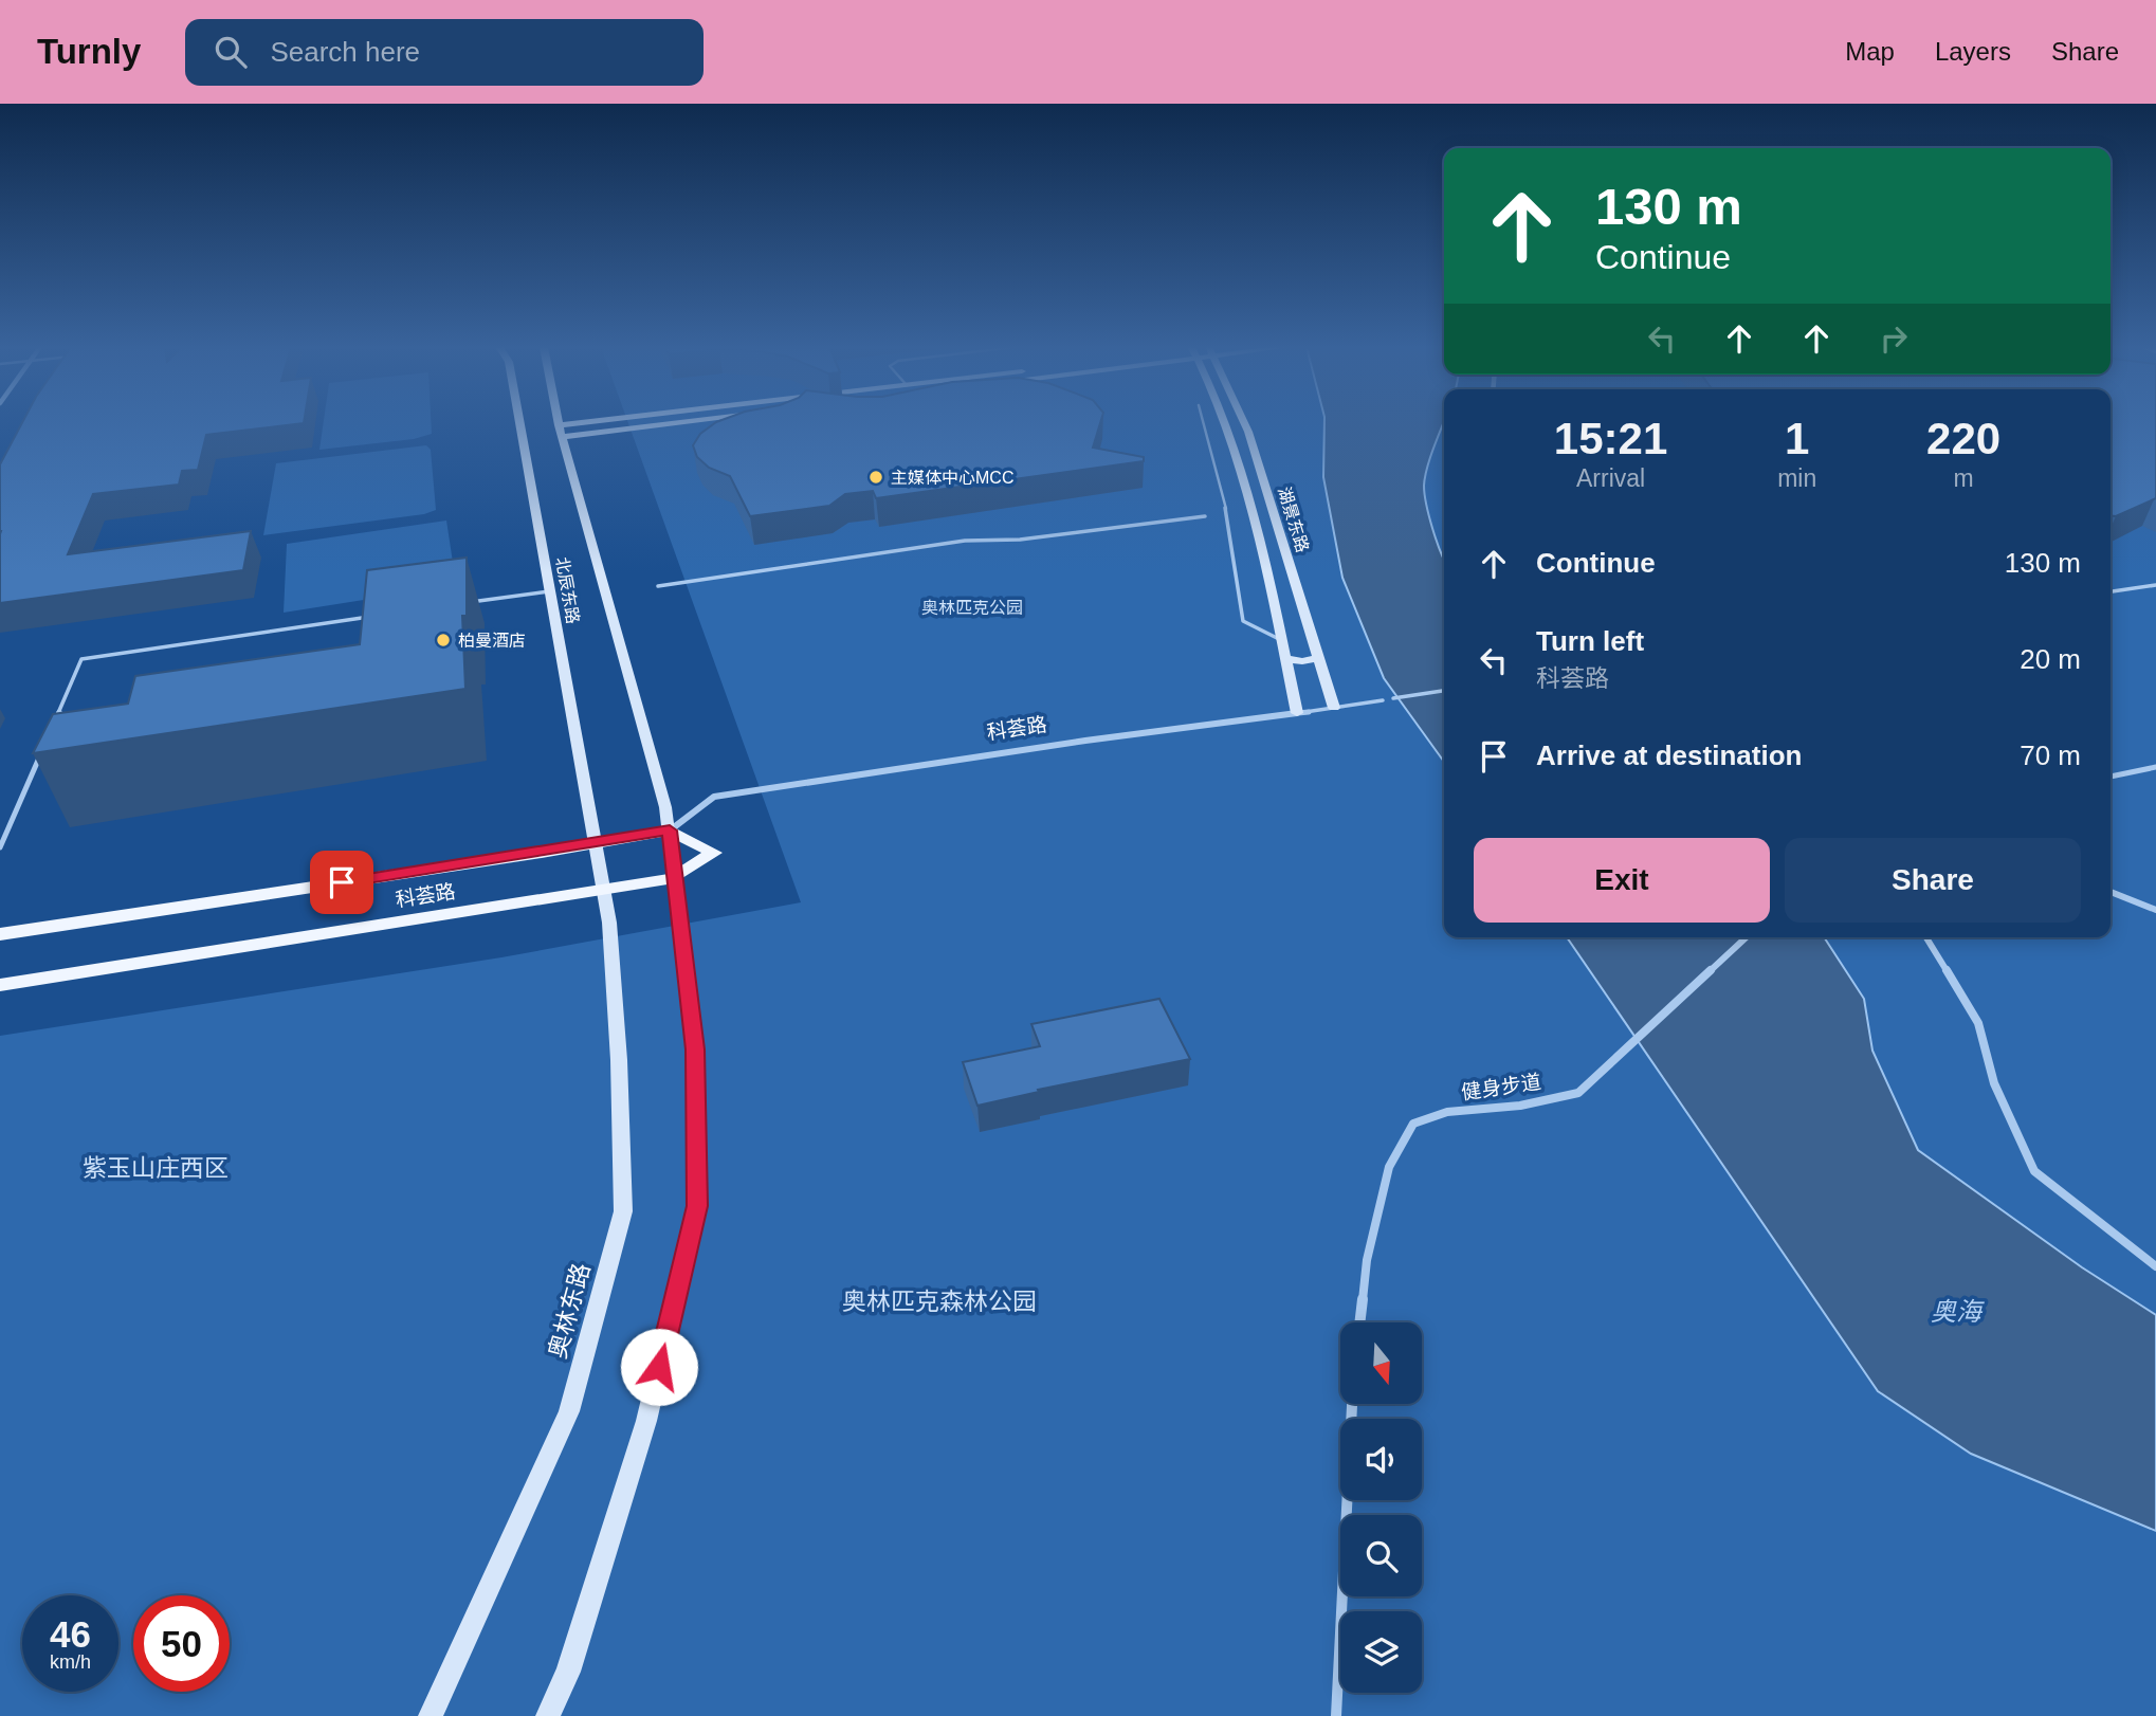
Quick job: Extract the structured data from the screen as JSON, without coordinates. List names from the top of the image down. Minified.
{"streets":{"main road":["湖景东路","北辰东路","科荟路","奥林东路"],"street":["健身步道"]},"crossings":[["湖景东路","科荟路"],["北辰东路","科荟路"],["北辰东路","奥林东路"],["科荟路","奥林东路"]],"water":["奥海"],"parks":["奥林匹克公园","紫玉山庄西区","奥林匹克森林公园"],"places":["主媒体中心MCC","柏曼酒店"],"north":"bottom","page":{"header":"Turnly","search":"Search here","nav":["Map","Layers","Share"],"turn":["130 m","Continue"],"eta":["15:21","Arrival","1","min","220","m"],"list":[{"name":"Continue","value":"130 m"},{"name":"Turn left","note":"科荟路","value":"20 m"},{"name":"Arrive at destination","value":"70 m"}],"buttons":["Exit","Share"],"speed":"46 km/h","limit":"50"}}
